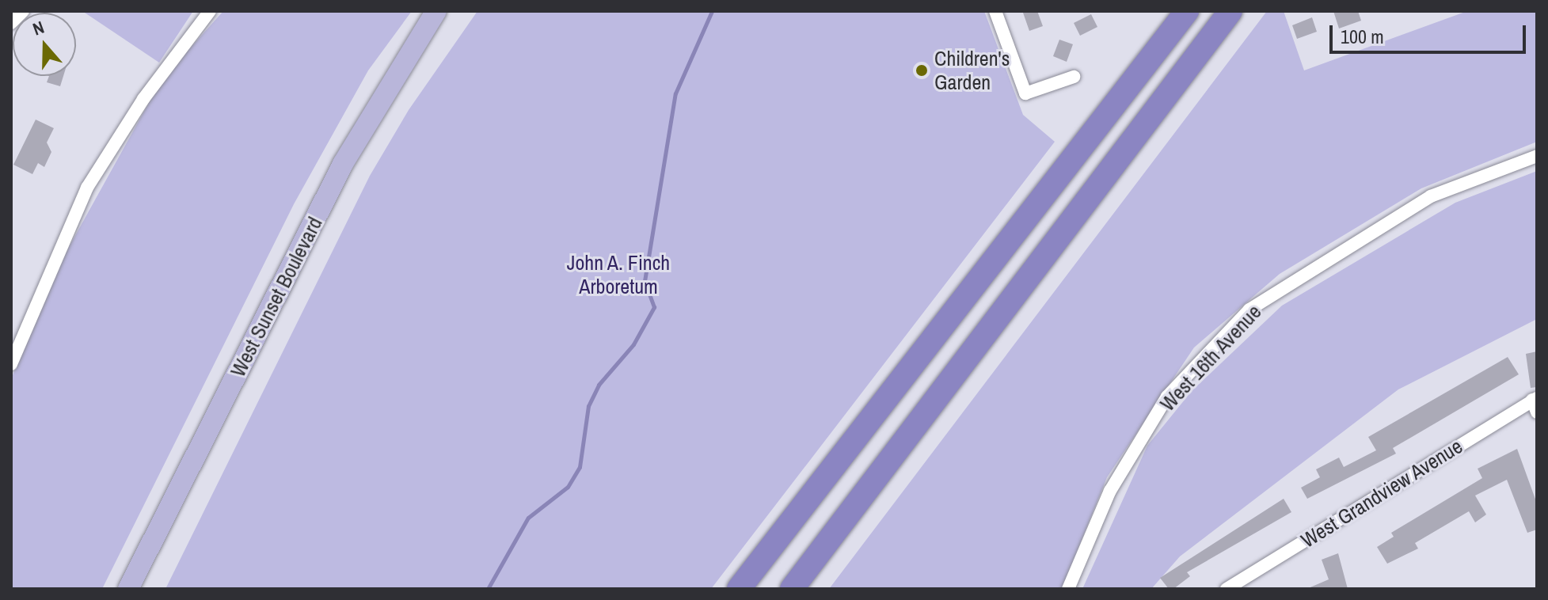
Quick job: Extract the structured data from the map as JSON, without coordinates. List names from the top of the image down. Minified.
{"streets":{"main road":["West Sunset Boulevard"],"street":["West 16th Avenue","West Grandview Avenue"]},"parks":["John A. Finch Arboretum"],"places":["Children's Garden"],"scale_bar":"100 m","north":"top"}
